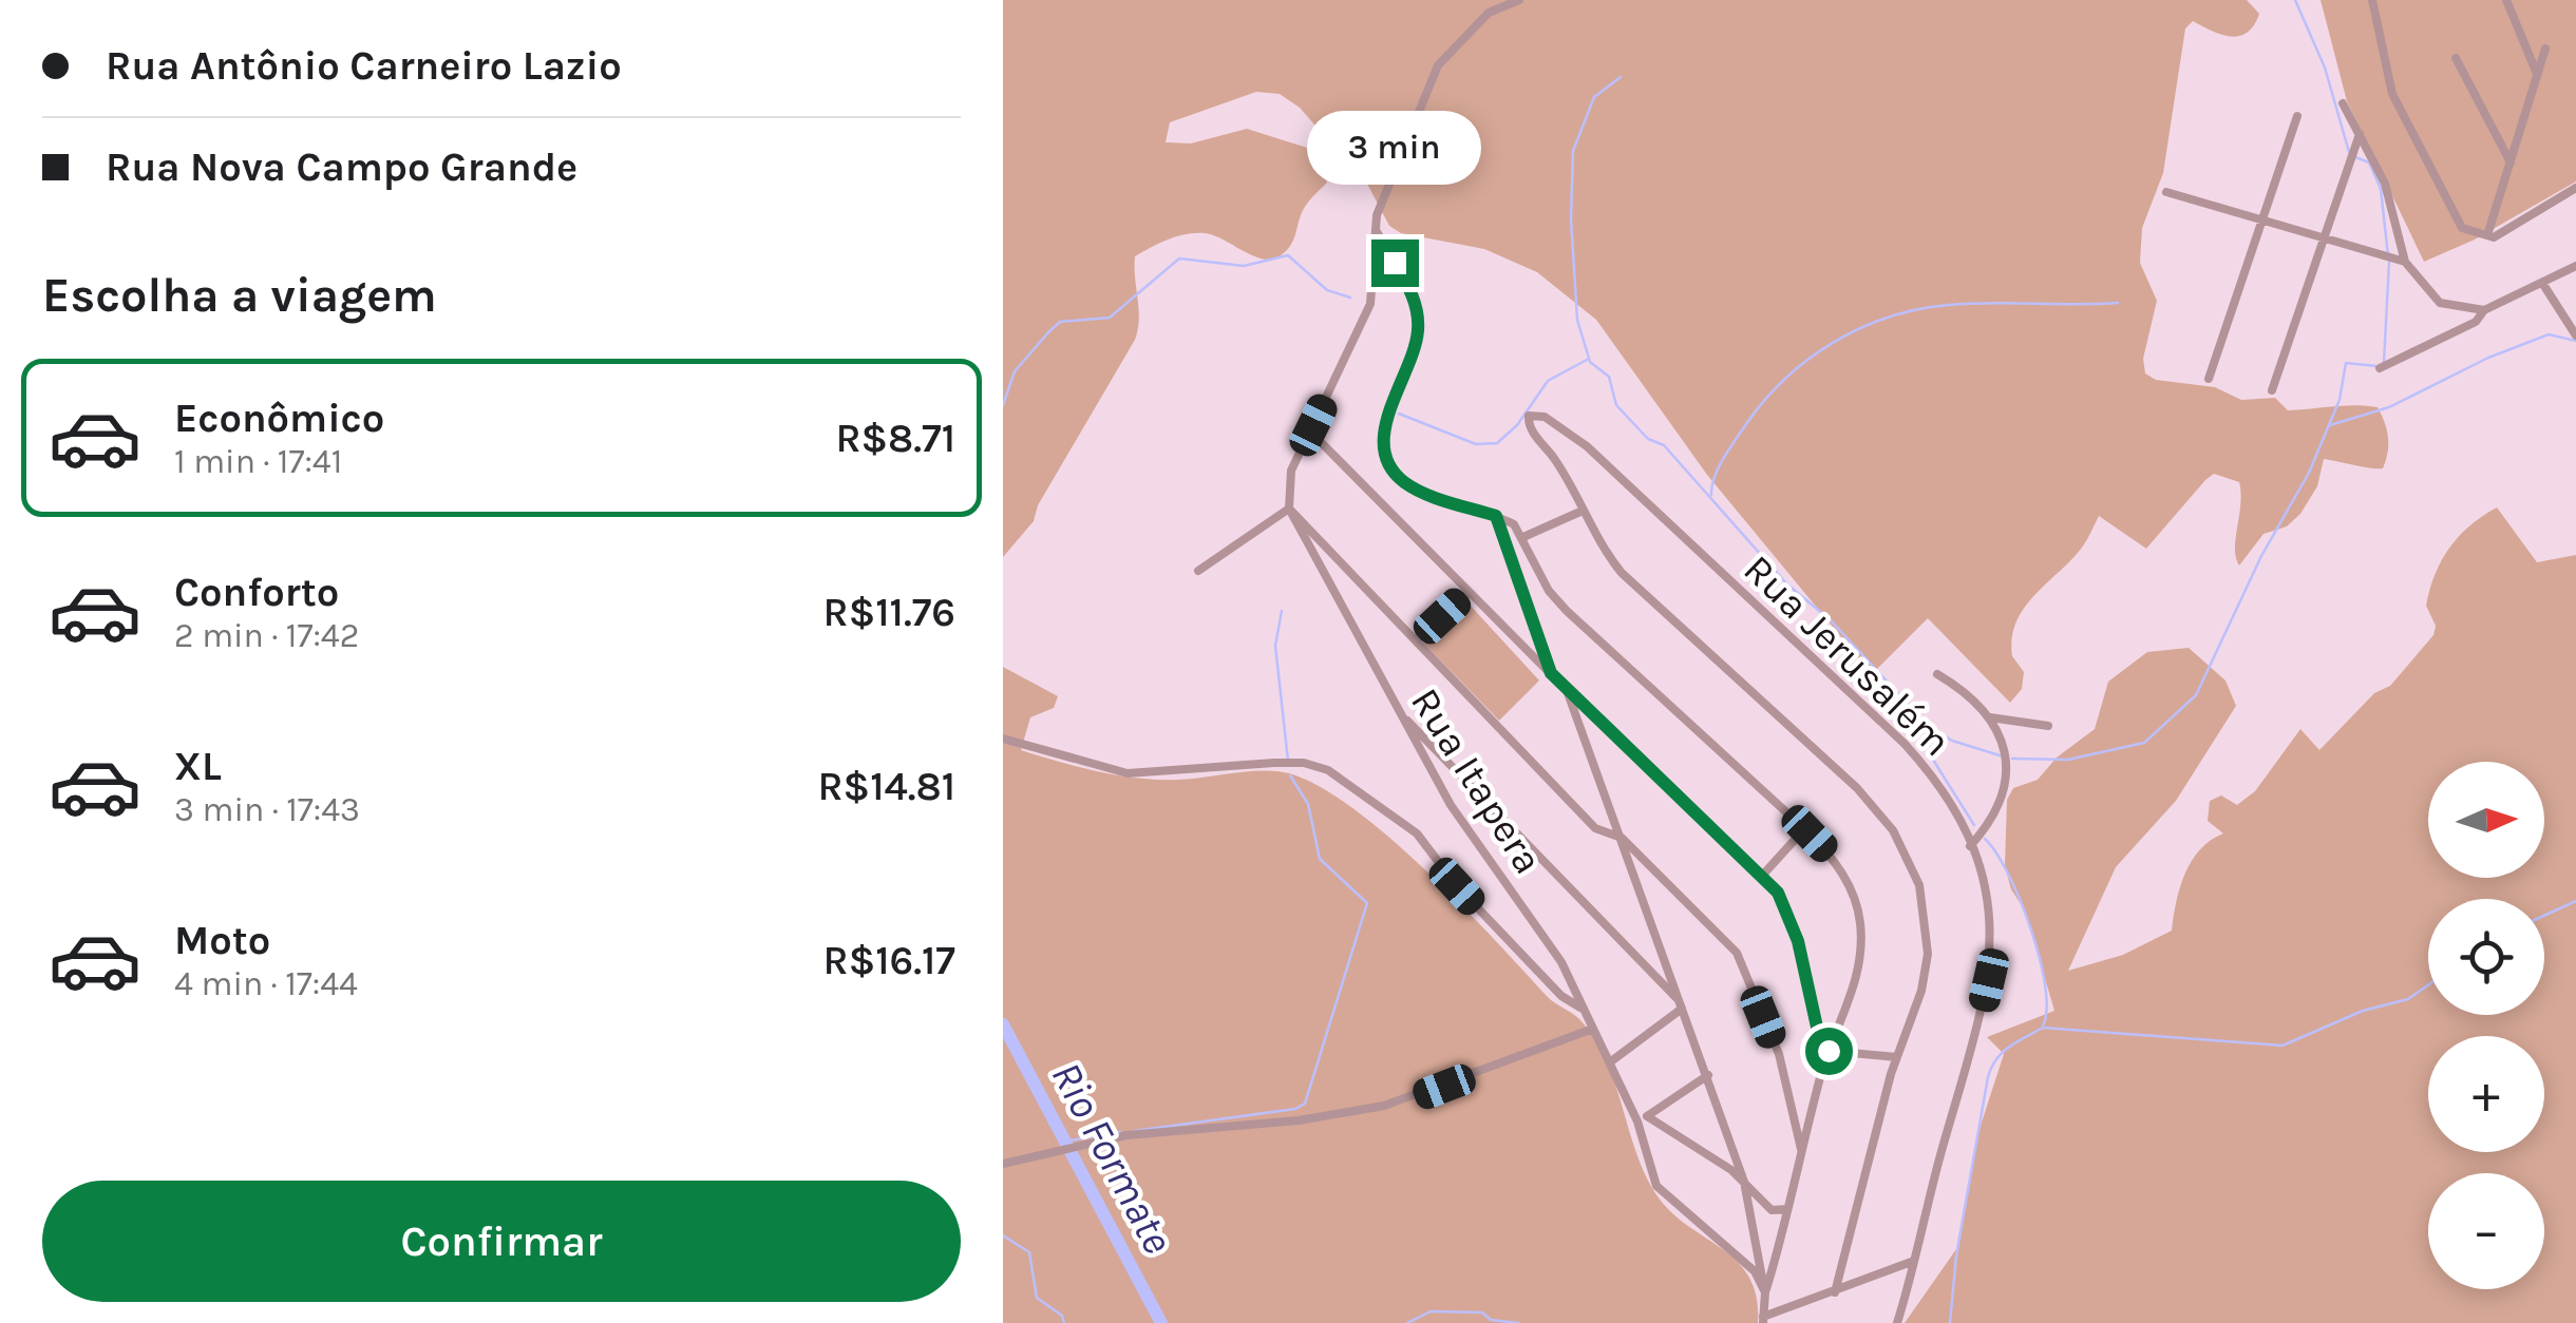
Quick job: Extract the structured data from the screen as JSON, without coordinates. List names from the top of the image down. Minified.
{"streets":{"street":["Rua Jerusalém","Rua Itapera"]},"water":["Rio Formate"],"north":"right","page":{"banner":["Rua Antônio Carneiro Lazio","Rua Nova Campo Grande"],"bubble":"3 min","heading":"Escolha a viagem","list":[{"name":"Econômico","note":"1 min · 17:41","value":"R$8.71"},{"name":"Conforto","note":"2 min · 17:42","value":"R$11.76"},{"name":"XL","note":"3 min · 17:43","value":"R$14.81"},{"name":"Moto","note":"4 min · 17:44","value":"R$16.17"}],"map_buttons":["+","−"],"buttons":"Confirmar"}}
